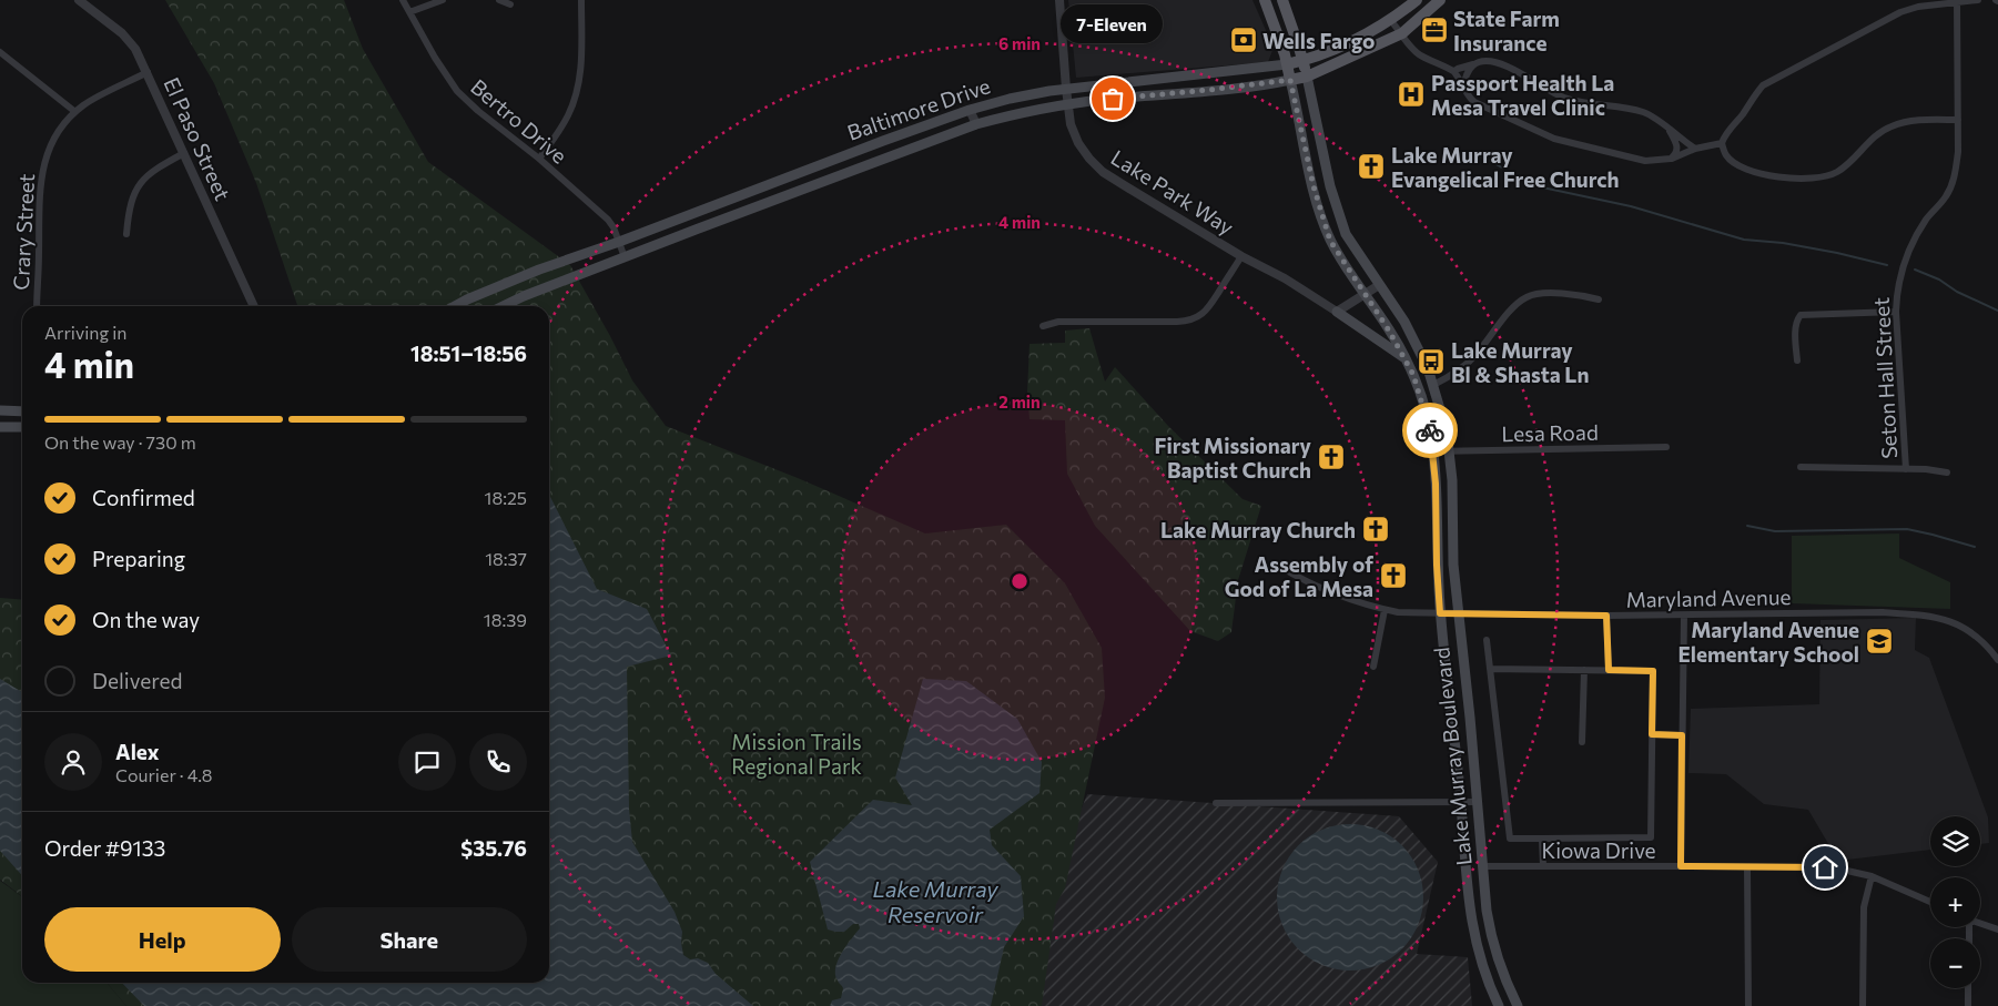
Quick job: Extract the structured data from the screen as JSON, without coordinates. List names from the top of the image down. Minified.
{"streets":{"main road":["Baltimore Drive","Lake Murray Boulevard"],"street":["Bertro Drive","El Paso Street","Lake Park Way","Crary Street","Seton Hall Street","Lesa Road","Maryland Avenue","Kiowa Drive"]},"crossings":[["Baltimore Drive","Bertro Drive"],["Baltimore Drive","Lake Park Way"],["Baltimore Drive","Lake Murray Boulevard"],["El Paso Street","Crary Street"],["Lesa Road","Lake Murray Boulevard"],["Maryland Avenue","Lake Murray Boulevard"],["Lake Murray Boulevard","Kiowa Drive"]],"water":["Lake Murray Reservoir"],"parks":["Mission Trails Regional Park"],"places":{"office":["State Farm Insurance"],"bank":["Wells Fargo"],"hospital":["Passport Health La Mesa Travel Clinic"],"other":["7-Eleven"],"church":["Lake Murray Evangelical Free Church","First Missionary Baptist Church","Lake Murray Church","Assembly of God of La Mesa"],"bus stop":["Lake Murray Bl & Shasta Ln"],"school or university":["Maryland Avenue Elementary School"]},"page":{"bubble":"7-Eleven","heading":["4 min","Arriving in","18:51–18:56"],"panel":["Alex","Courier · 4.8","Order #9133","$35.76"],"bar":"On the way · 730 m","list":[["Confirmed","18:25"],["Preparing","18:37"],["On the way","18:39"],"Delivered"],"map_buttons":["+","−"],"buttons":["Help","Share"]},"rings":["6 min","4 min","2 min"]}
